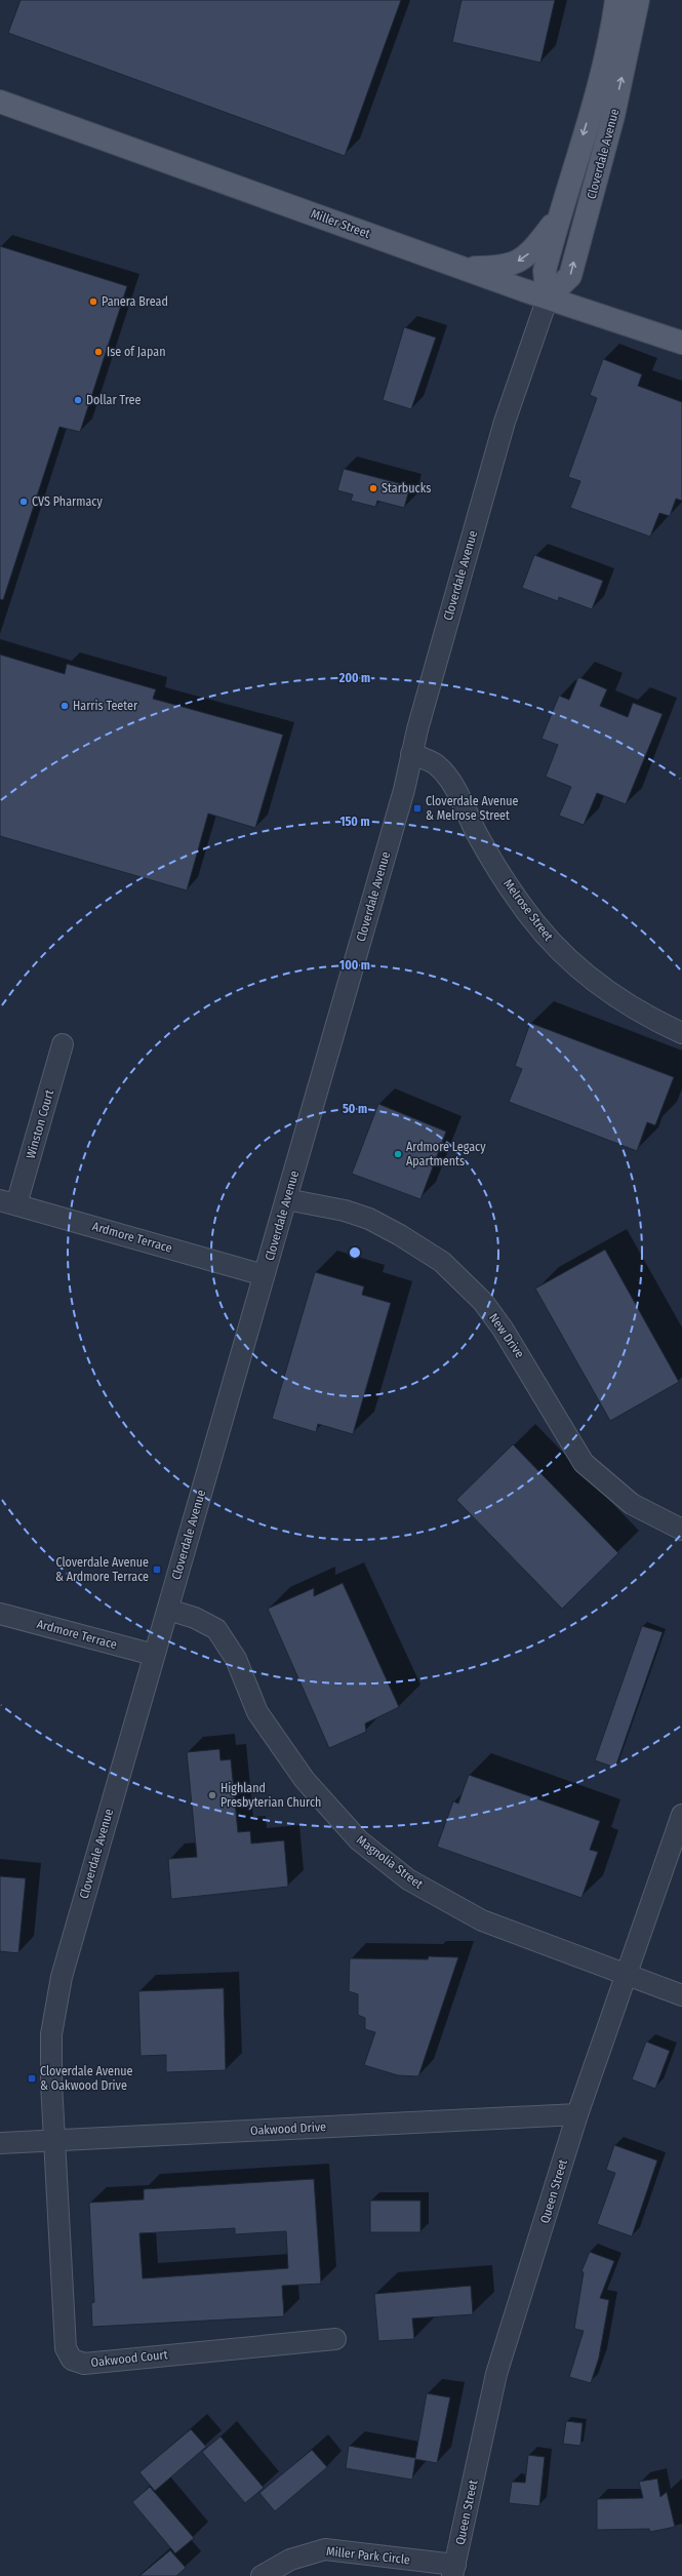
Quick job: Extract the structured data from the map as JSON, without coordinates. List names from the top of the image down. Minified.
{"streets":{"main road":["Cloverdale Avenue","Miller Street"],"street":["Melrose Street","Winston Court","Ardmore Terrace","New Drive","Magnolia Street","Oakwood Drive","Queen Street","Oakwood Court","Miller Park Circle"]},"crossings":[["Cloverdale Avenue","Miller Street"],["Cloverdale Avenue","Melrose Street"],["Cloverdale Avenue","Ardmore Terrace"],["Cloverdale Avenue","New Drive"],["Cloverdale Avenue","Magnolia Street"],["Cloverdale Avenue","Oakwood Drive"],["Cloverdale Avenue","Oakwood Court"],["Winston Court","Ardmore Terrace"],["Magnolia Street","Queen Street"],["Oakwood Drive","Queen Street"],["Oakwood Drive","Oakwood Court"],["Queen Street","Miller Park Circle"]],"places":{"other":["Panera Bread","Ise of Japan","Dollar Tree","Starbucks","CVS Pharmacy","Harris Teeter","Ardmore Legacy Apartments","Highland Presbyterian Church"],"transit":["Cloverdale Avenue & Melrose Street","Cloverdale Avenue & Ardmore Terrace","Cloverdale Avenue & Oakwood Drive"]},"rings":["200 m","150 m","100 m","50 m"]}
